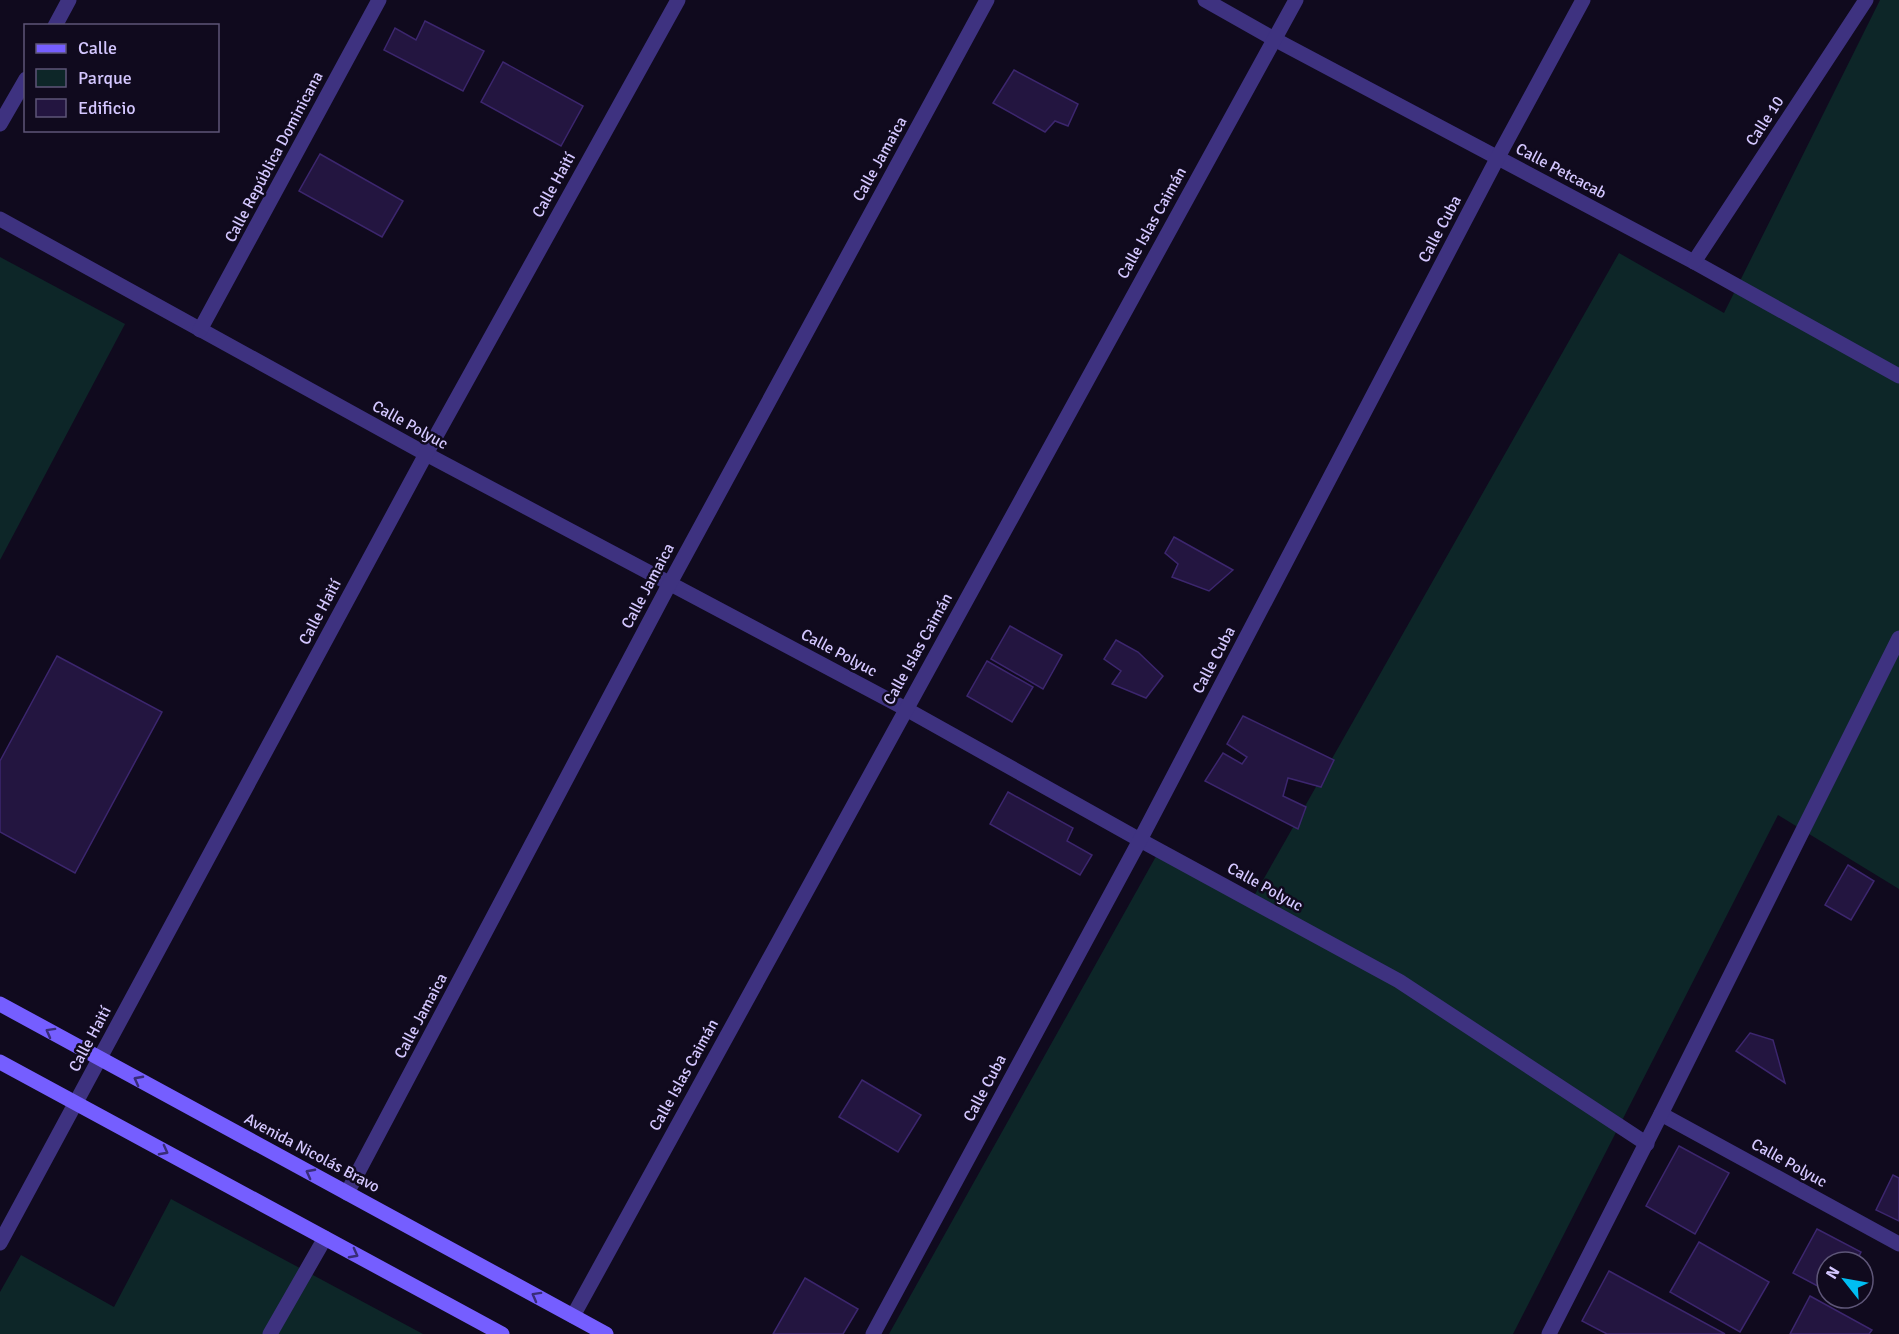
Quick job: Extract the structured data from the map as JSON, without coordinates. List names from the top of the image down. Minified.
{"streets":{"main road":["Avenida Nicolás Bravo"],"street":["Calle 10","Calle República Dominicana","Calle Jamaica","Calle Petcacab","Calle Haití","Calle Islas Caimán","Calle Cuba","Calle Polyuc"]},"crossings":[["Calle 10","Calle Petcacab"],["Calle República Dominicana","Calle Polyuc"],["Calle Jamaica","Calle Polyuc"],["Calle Jamaica","Avenida Nicolás Bravo"],["Calle Petcacab","Calle Islas Caimán"],["Calle Petcacab","Calle Cuba"],["Calle Haití","Calle Polyuc"],["Calle Haití","Avenida Nicolás Bravo"],["Calle Islas Caimán","Calle Polyuc"],["Calle Islas Caimán","Avenida Nicolás Bravo"],["Calle Cuba","Calle Polyuc"]],"legend":["Calle","Parque","Edificio"],"north":"top left"}
